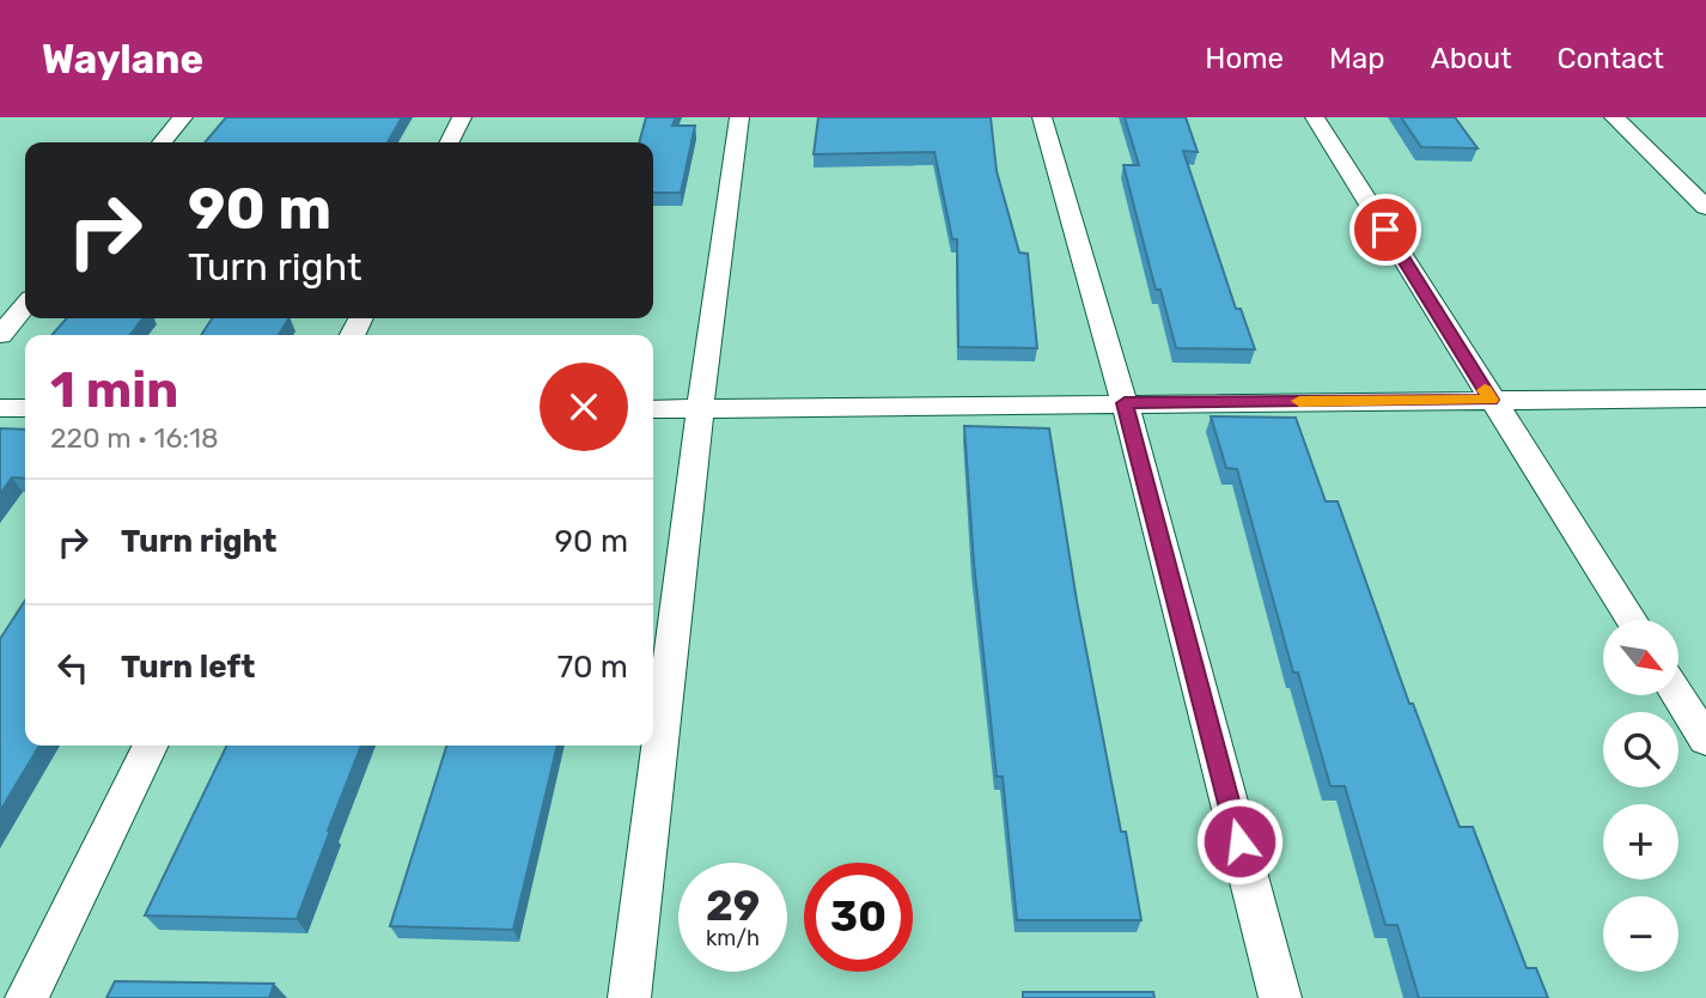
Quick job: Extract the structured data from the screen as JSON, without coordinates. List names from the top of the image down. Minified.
{"north":"bottom right","page":{"header":"Waylane","nav":["Home","Map","About","Contact"],"turn":["90 m","Turn right"],"heading":["1 min","220 m · 16:18"],"list":[{"name":"Turn right","value":"90 m"},{"name":"Turn left","value":"70 m"}],"map_buttons":["+","−"],"speed":"29 km/h","limit":"30"}}
